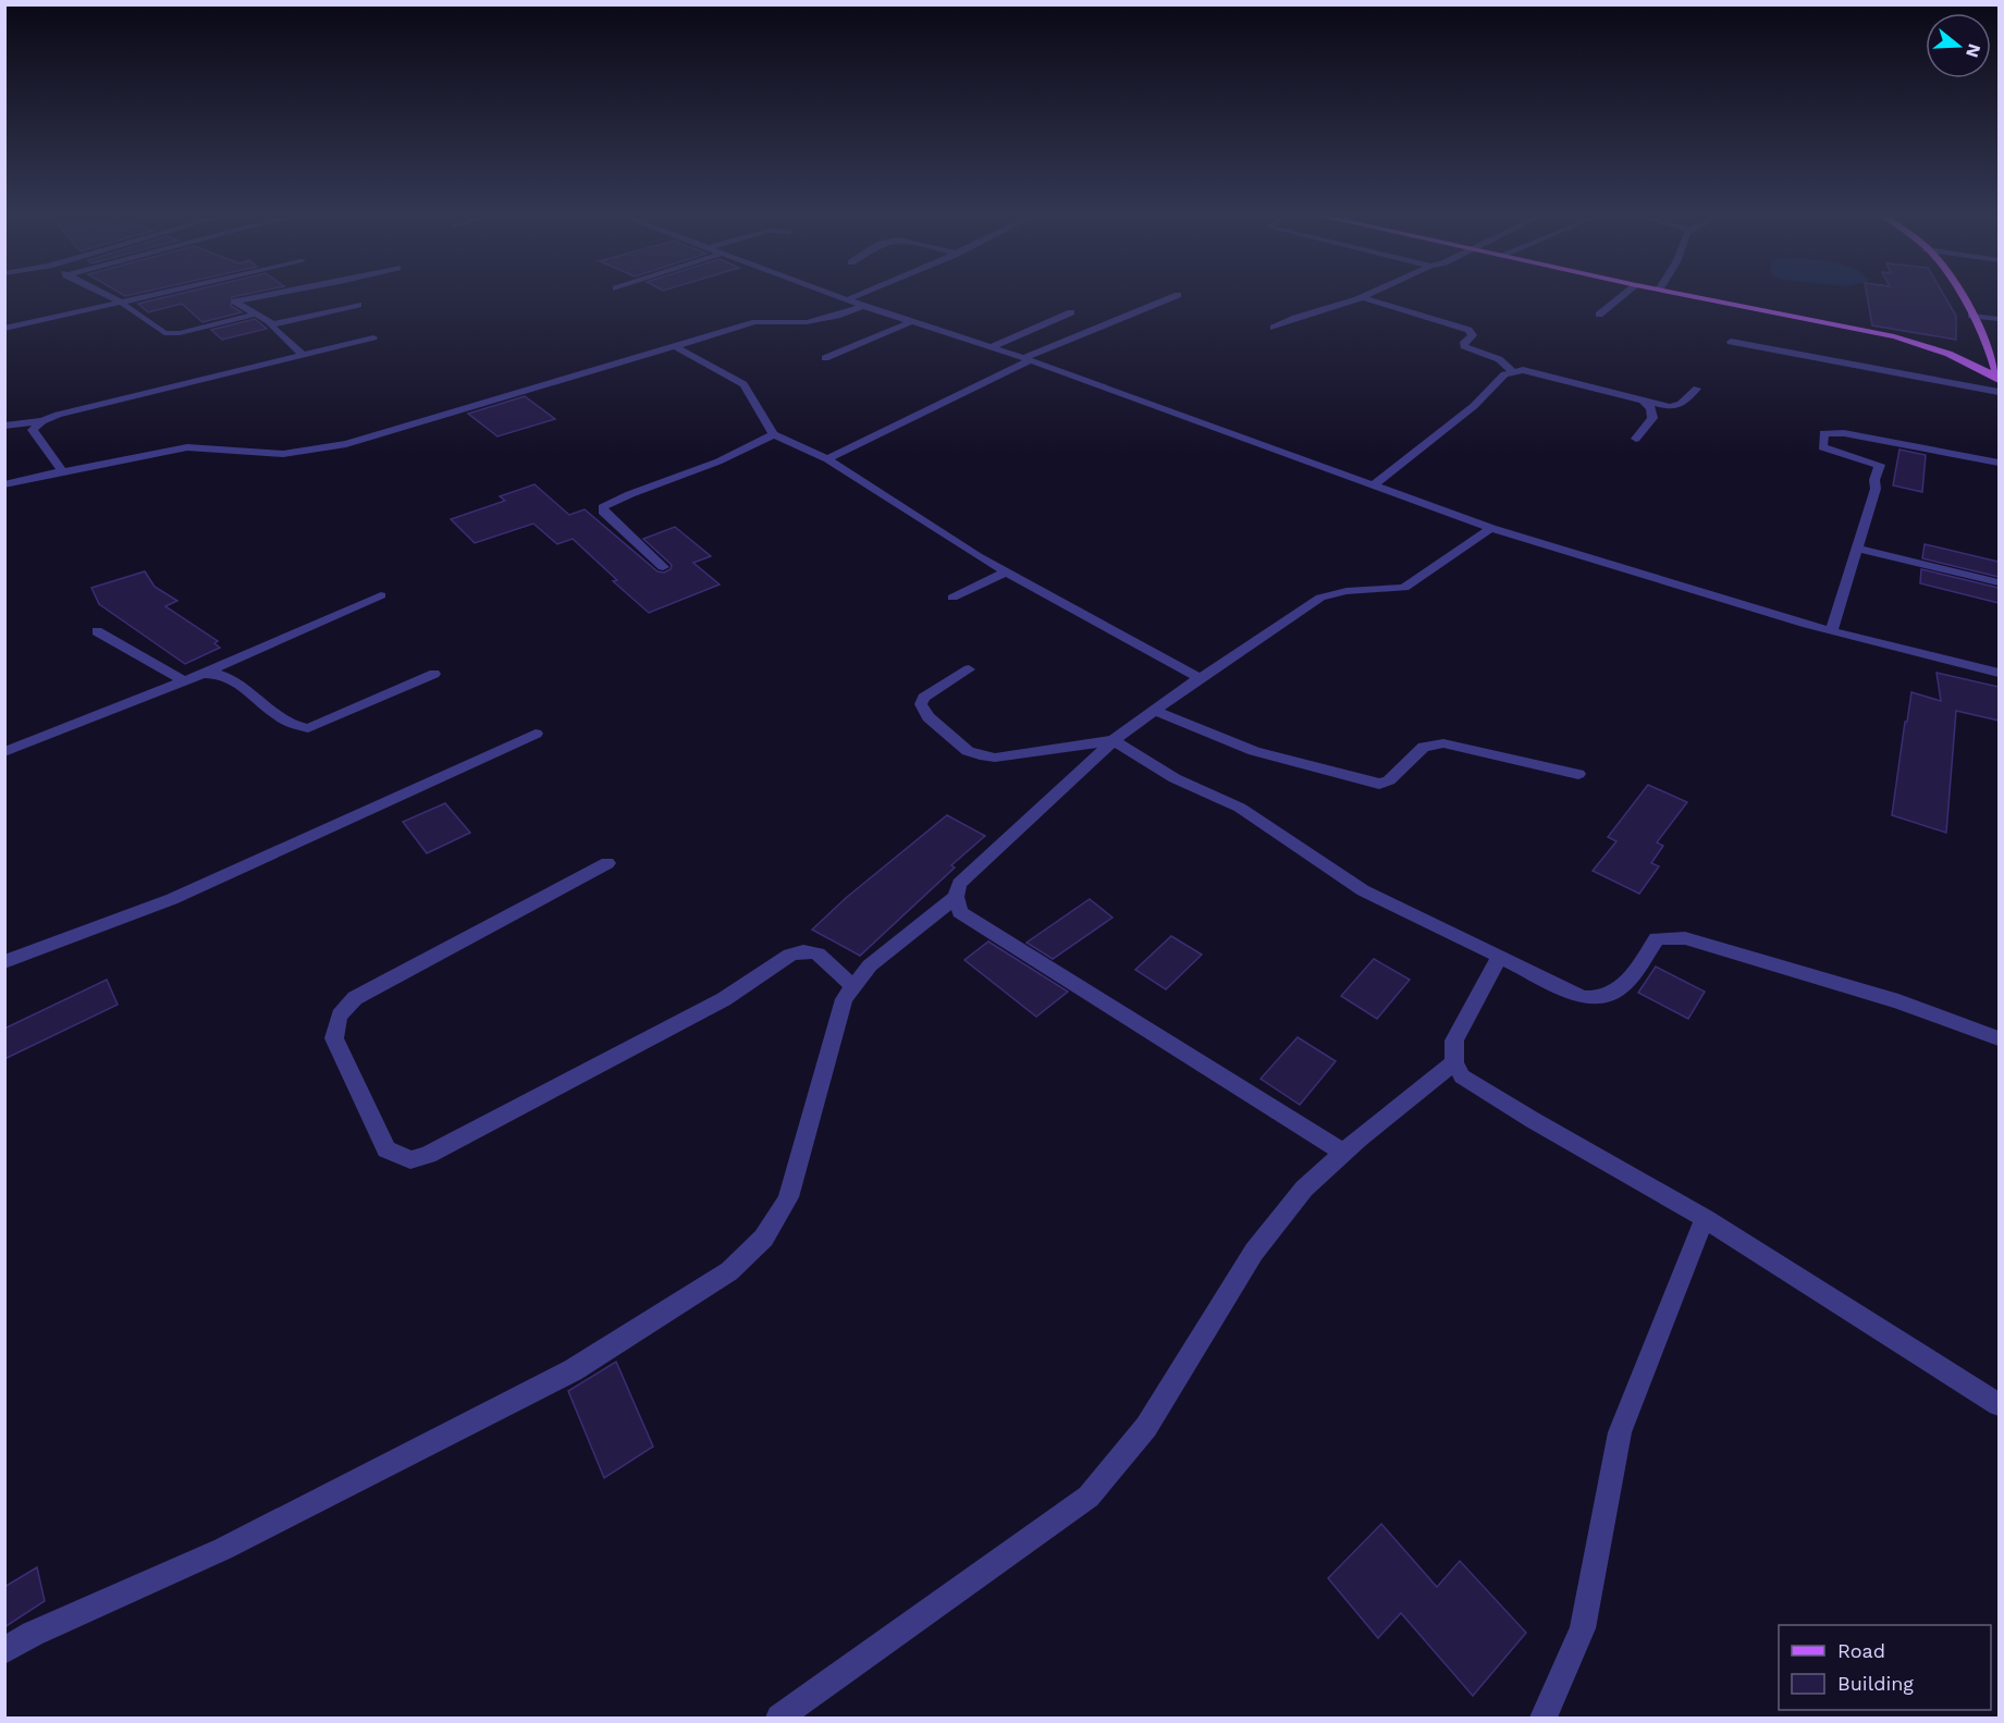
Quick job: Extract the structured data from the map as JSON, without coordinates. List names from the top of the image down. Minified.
{"legend":["Road","Building"],"north":"right"}
